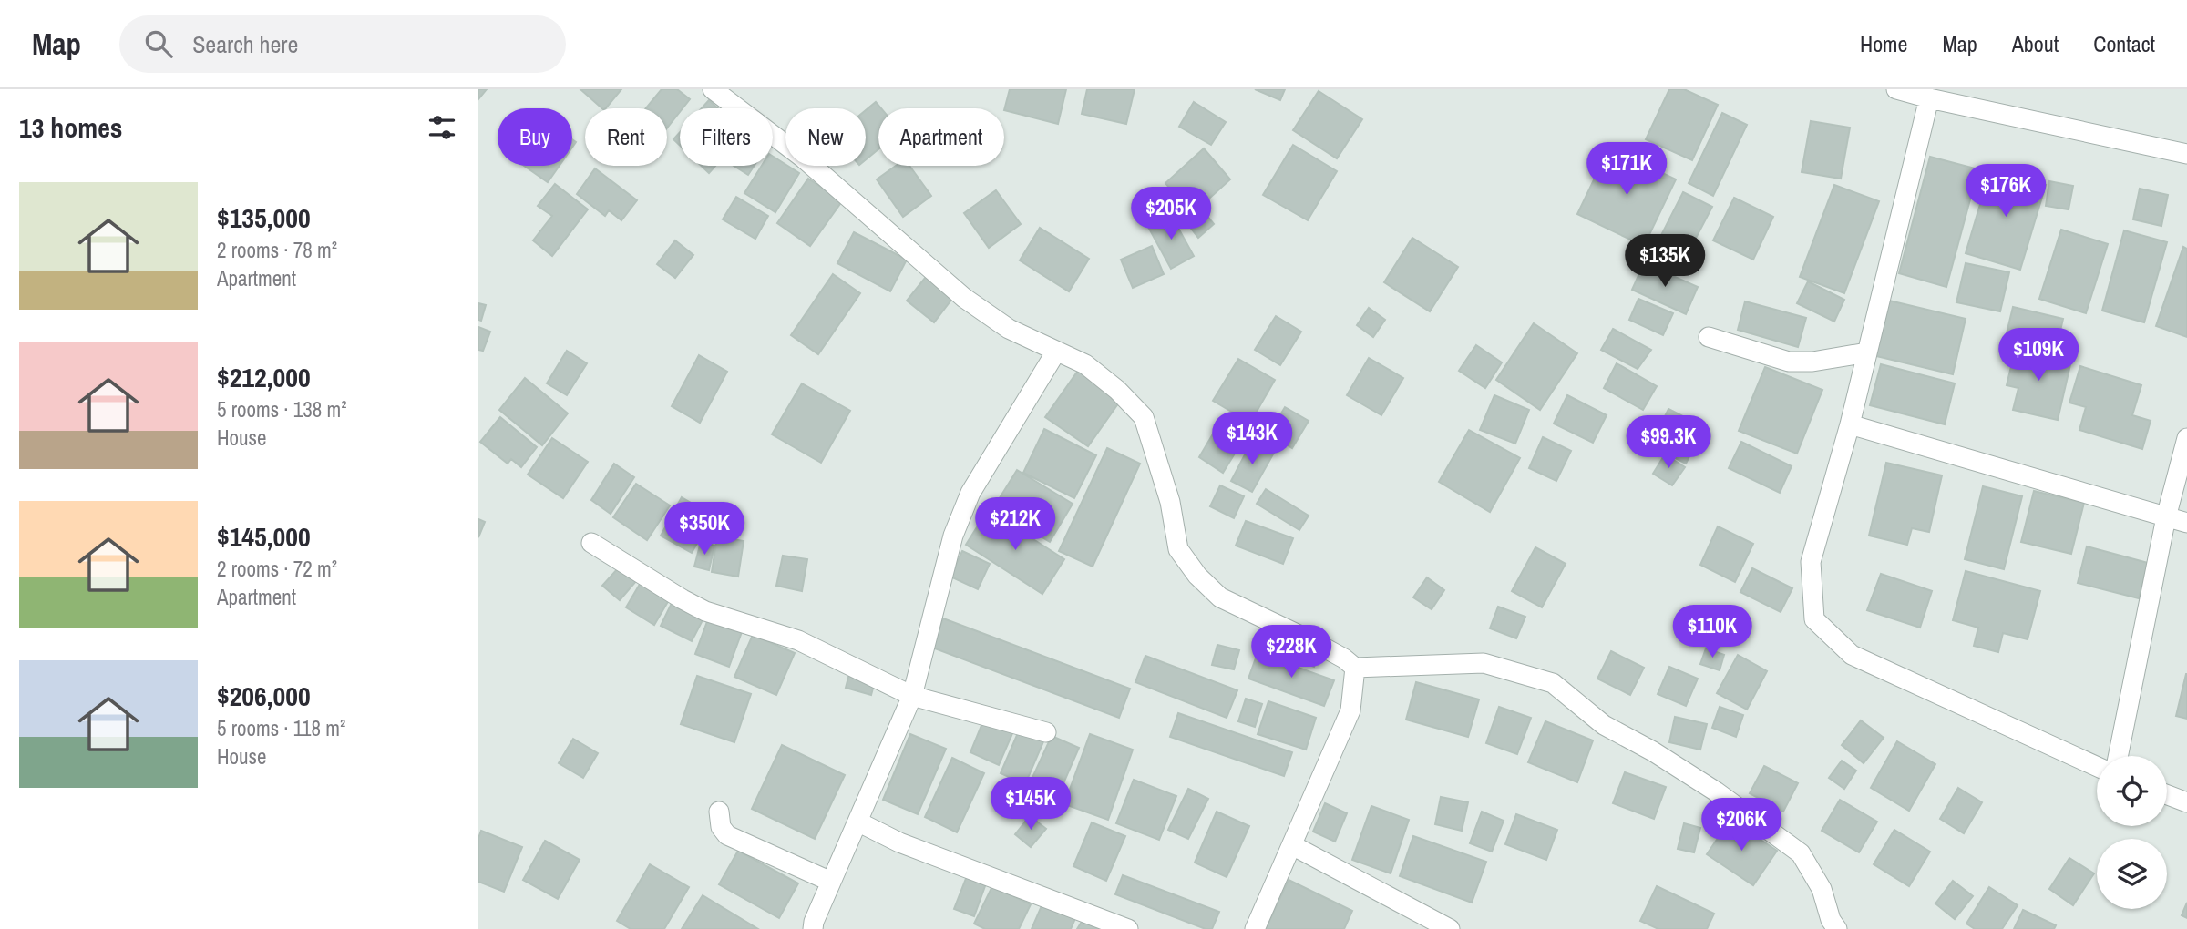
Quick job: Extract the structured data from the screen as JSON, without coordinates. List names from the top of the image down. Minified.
{"page":{"header":"Map","search":"Search here","nav":["Home","Map","About","Contact"],"heading":"13 homes","chip":["Buy","Rent","Filters","New","Apartment"],"price":["$171K","$176K","$205K","$135K","$109K","$143K","$99.3K","$212K","$350K","$110K","$228K","$145K","$206K"],"list":[{"name":"$135,000","note":"2 rooms · 78 m² · Apartment"},{"name":"$212,000","note":"5 rooms · 138 m² · House"},{"name":"$145,000","note":"2 rooms · 72 m² · Apartment"},{"name":"$206,000","note":"5 rooms · 118 m² · House"}]}}
